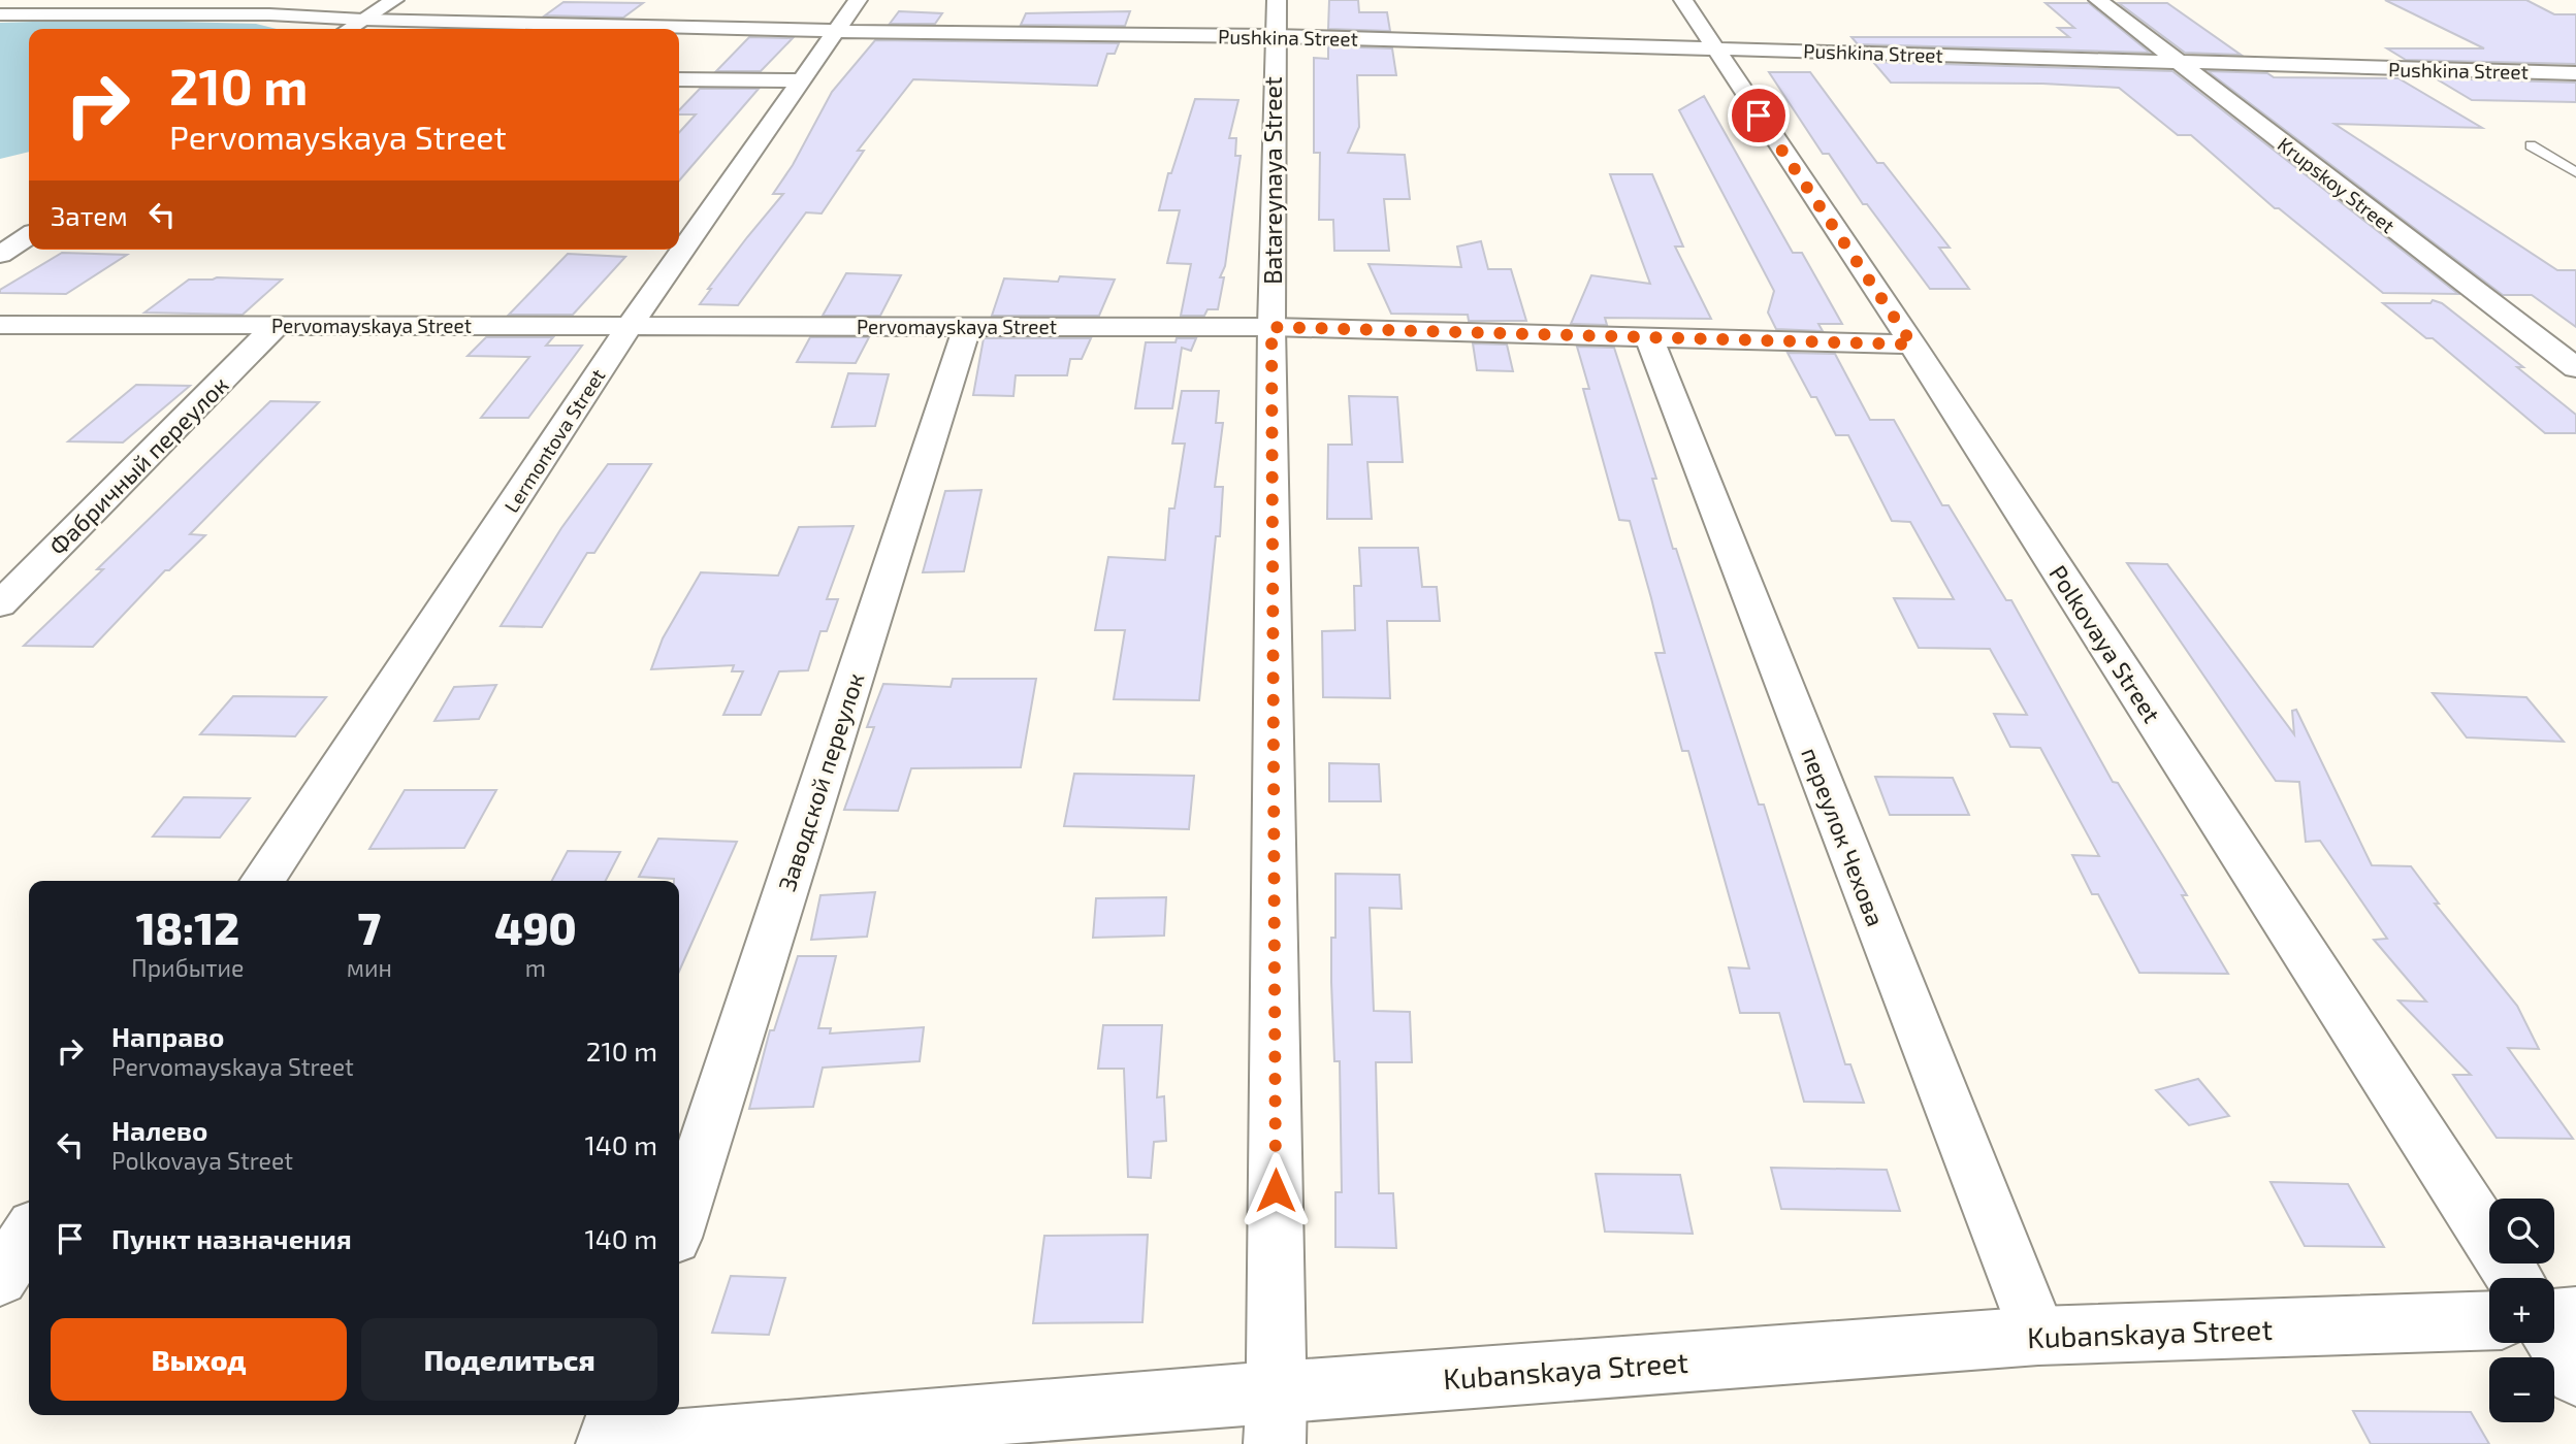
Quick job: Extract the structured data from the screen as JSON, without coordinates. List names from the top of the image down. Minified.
{"streets":{"street":["Pushkina Street","Batareynaya Street","Krupskoy Street","Pervomayskaya Street","Lermontova Street","Фабричный переулок","Polkovaya Street","Заводской переулок","переулок Чехова","Kubanskaya Street"]},"crossings":[["Pushkina Street","Batareynaya Street"],["Pushkina Street","Krupskoy Street"],["Pushkina Street","Lermontova Street"],["Pushkina Street","Polkovaya Street"],["Batareynaya Street","Pervomayskaya Street"],["Batareynaya Street","Kubanskaya Street"],["Pervomayskaya Street","Lermontova Street"],["Pervomayskaya Street","Фабричный переулок"],["Pervomayskaya Street","Polkovaya Street"],["Pervomayskaya Street","Заводской переулок"],["Pervomayskaya Street","переулок Чехова"],["переулок Чехова","Kubanskaya Street"]],"page":{"turn":["210 m","Pervomayskaya Street"],"then":"Затем","eta":["18:12","Прибытие","7","мин","490","m"],"list":[{"name":"Направо","note":"Pervomayskaya Street","value":"210 m"},{"name":"Налево","note":"Polkovaya Street","value":"140 m"},{"name":"Пункт назначения","value":"140 m"}],"map_buttons":["+","−"],"buttons":["Выход","Поделиться"]}}
